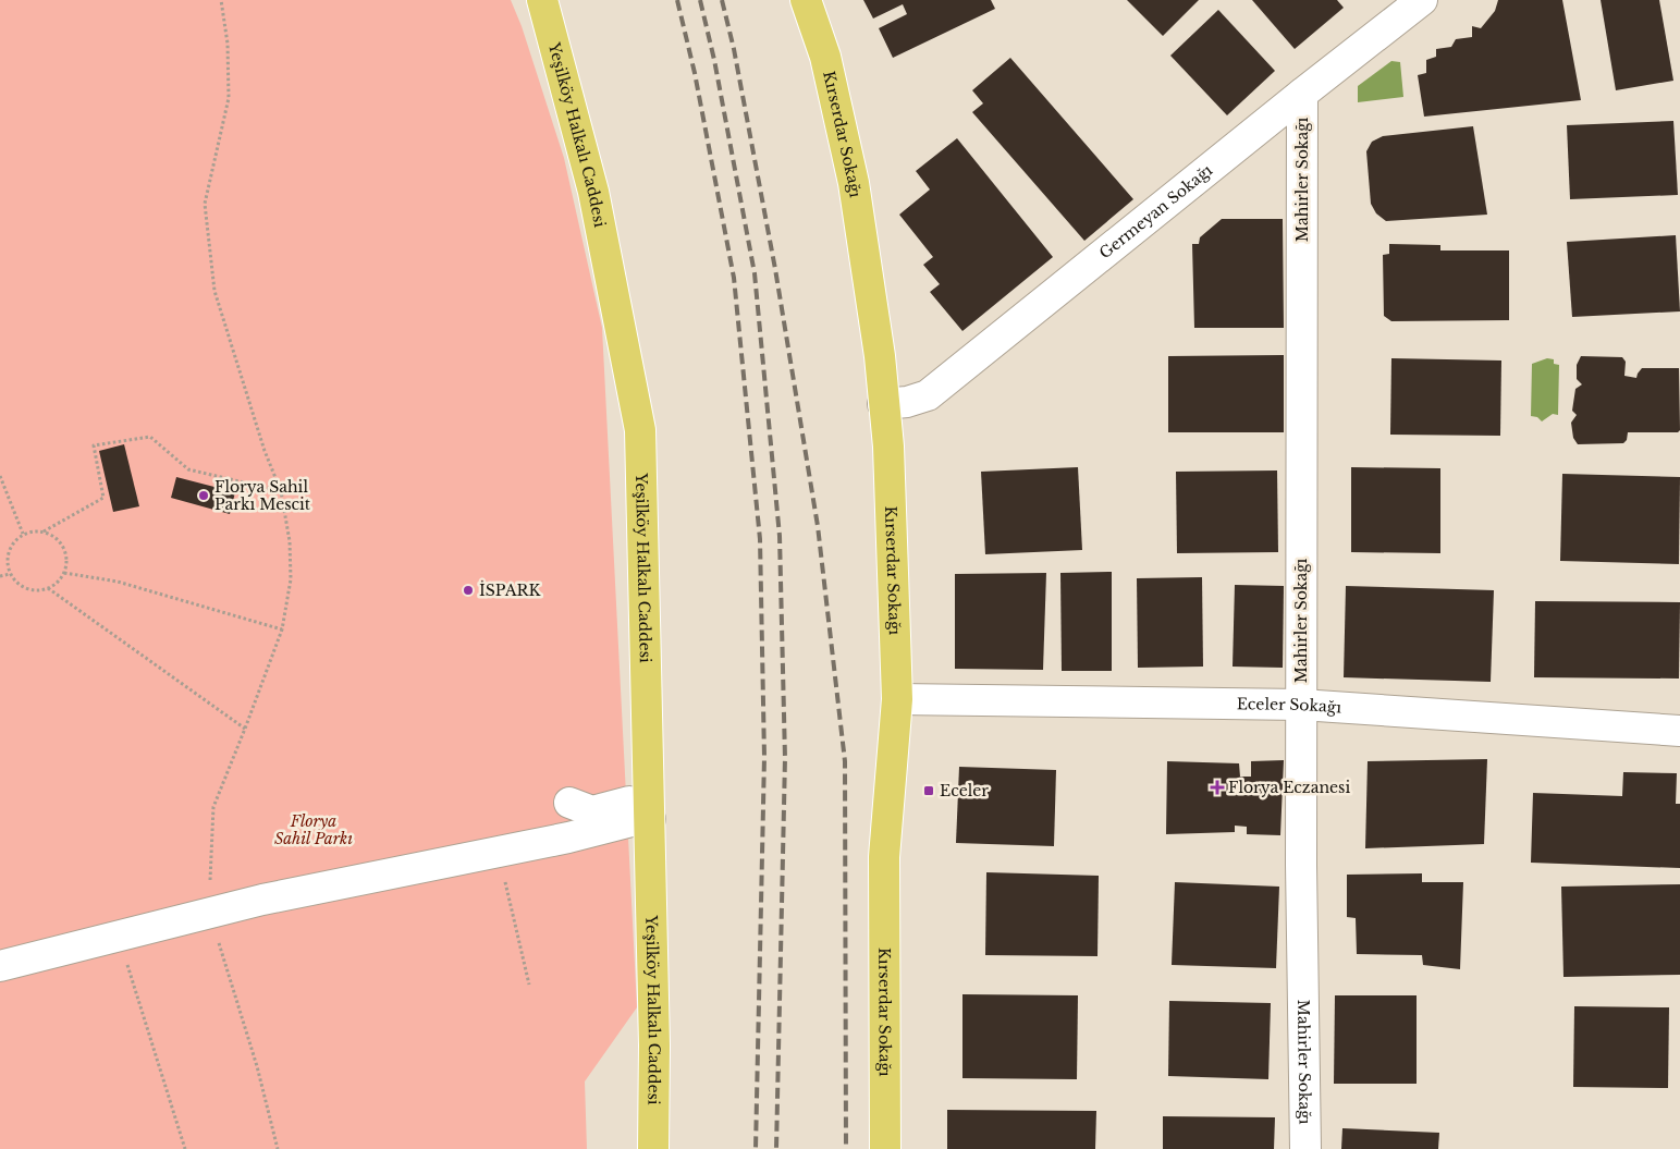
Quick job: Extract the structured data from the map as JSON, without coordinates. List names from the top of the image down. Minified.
{"streets":{"main road":["Kırserdar Sokağı","Yeşilköy Halkalı Caddesi"],"street":["Mahirler Sokağı","Germeyan Sokağı","Eceler Sokağı"]},"crossings":[["Kırserdar Sokağı","Germeyan Sokağı"],["Kırserdar Sokağı","Eceler Sokağı"],["Mahirler Sokağı","Germeyan Sokağı"],["Mahirler Sokağı","Eceler Sokağı"]],"parks":["Florya Sahil Parkı"],"places":{"other":["Florya Sahil Parkı Mescit","İSPARK"],"health":["Florya Eczanesi"],"transit":["Eceler"]}}
